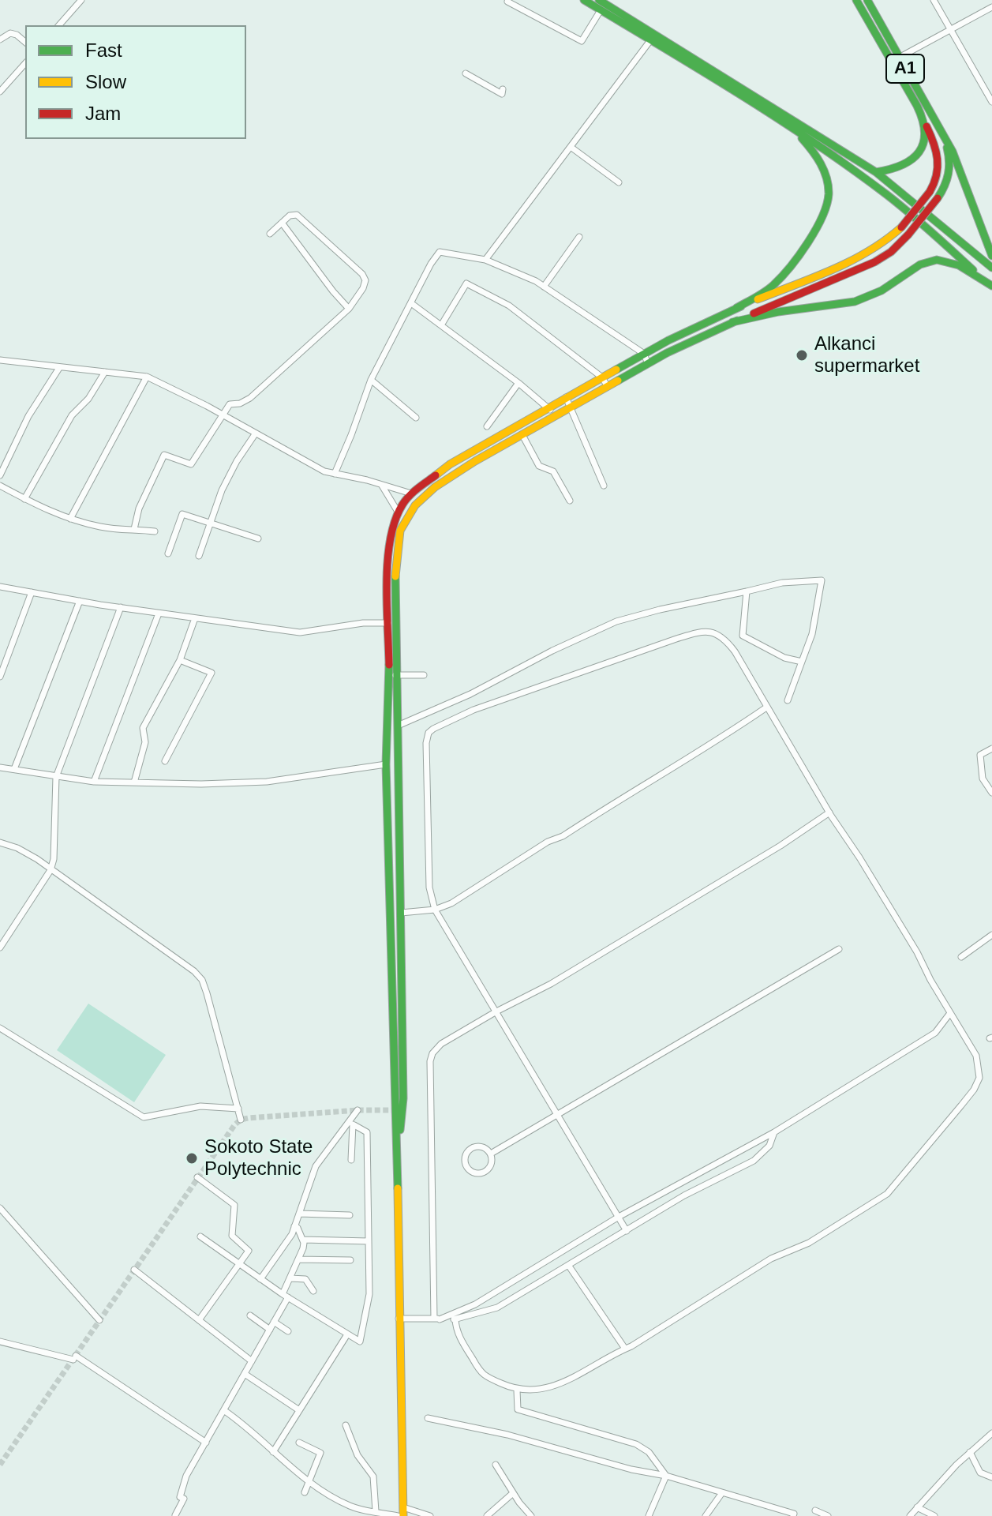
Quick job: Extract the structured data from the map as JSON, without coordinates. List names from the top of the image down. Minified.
{"streets":{"main road":["A1"]},"places":["Alkanci supermarket","Sokoto State Polytechnic"],"legend":["Fast","Slow","Jam"]}
